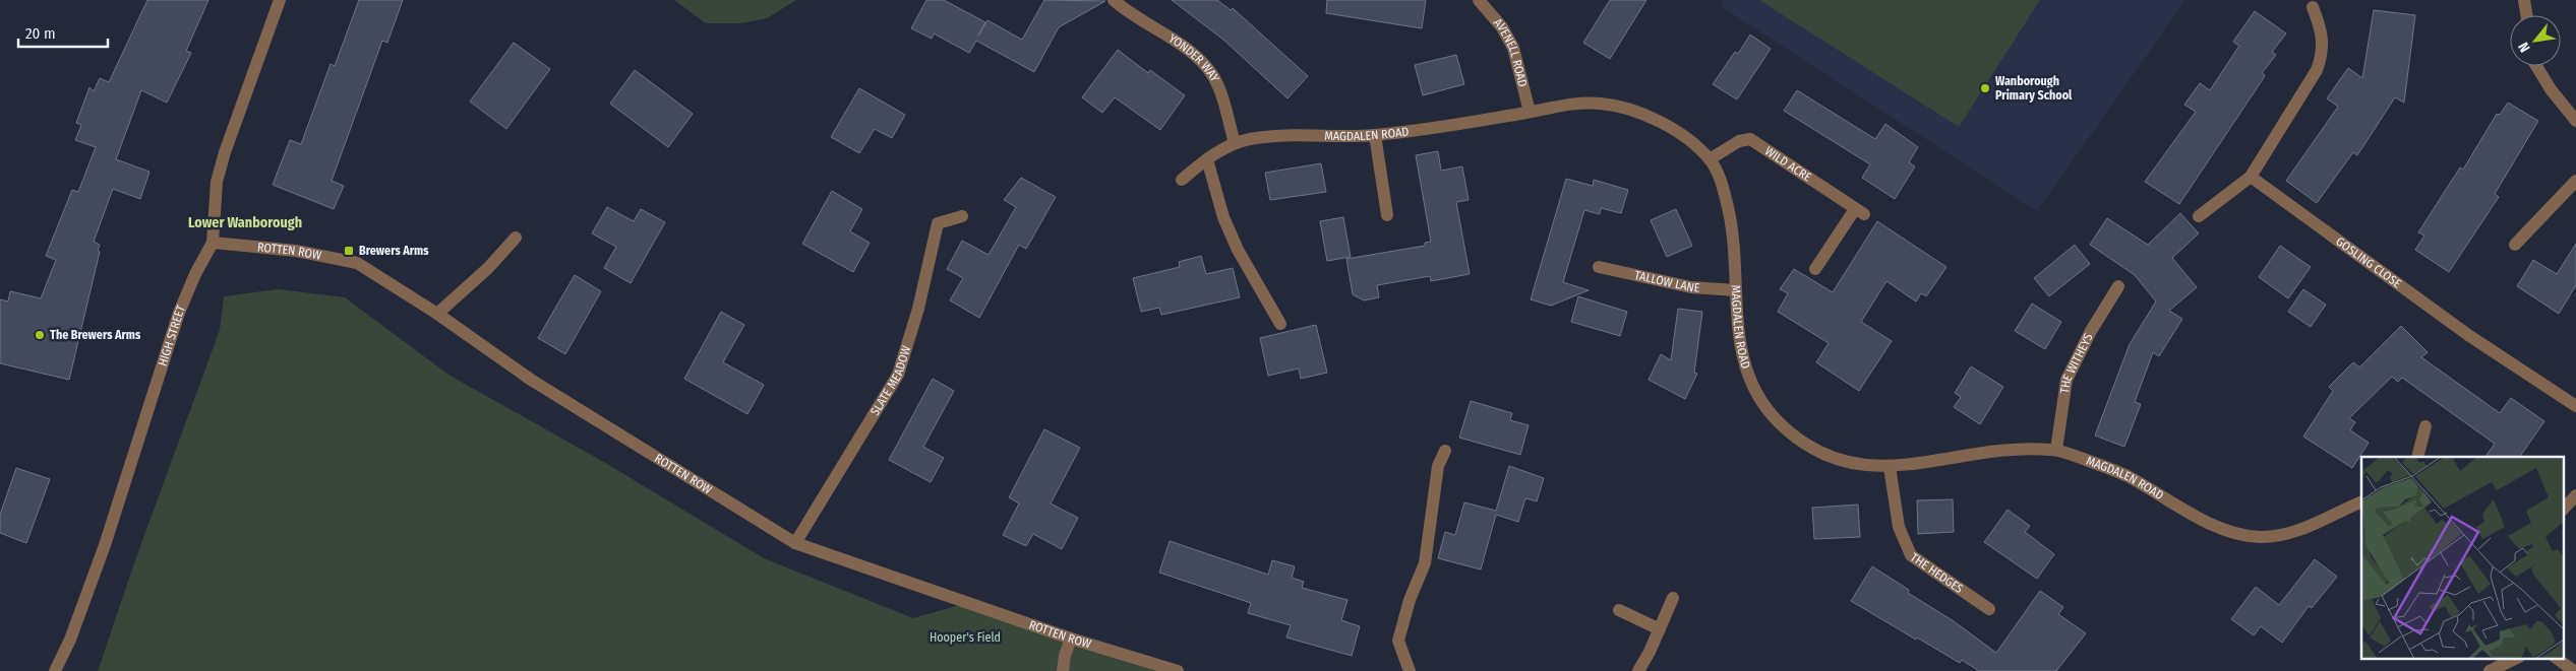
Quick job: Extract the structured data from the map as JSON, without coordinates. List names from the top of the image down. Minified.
{"streets":{"street":["AVENELL ROAD","YONDER WAY","MAGDALEN ROAD","WILD ACRE","ROTTEN ROW","GOSLING CLOSE","TALLOW LANE","HIGH STREET","THE WITHEYS","SLATE MEADOW","THE HEDGES"]},"crossings":[["AVENELL ROAD","MAGDALEN ROAD"],["YONDER WAY","MAGDALEN ROAD"],["MAGDALEN ROAD","WILD ACRE"],["MAGDALEN ROAD","TALLOW LANE"],["MAGDALEN ROAD","THE WITHEYS"],["MAGDALEN ROAD","THE HEDGES"],["ROTTEN ROW","HIGH STREET"],["ROTTEN ROW","SLATE MEADOW"]],"districts":["Lower Wanborough"],"parks":["Hooper's Field"],"places":{"other":["Wanborough Primary School","The Brewers Arms"],"transit":["Brewers Arms"]},"scale_bar":"20 m","north":"bottom left"}
